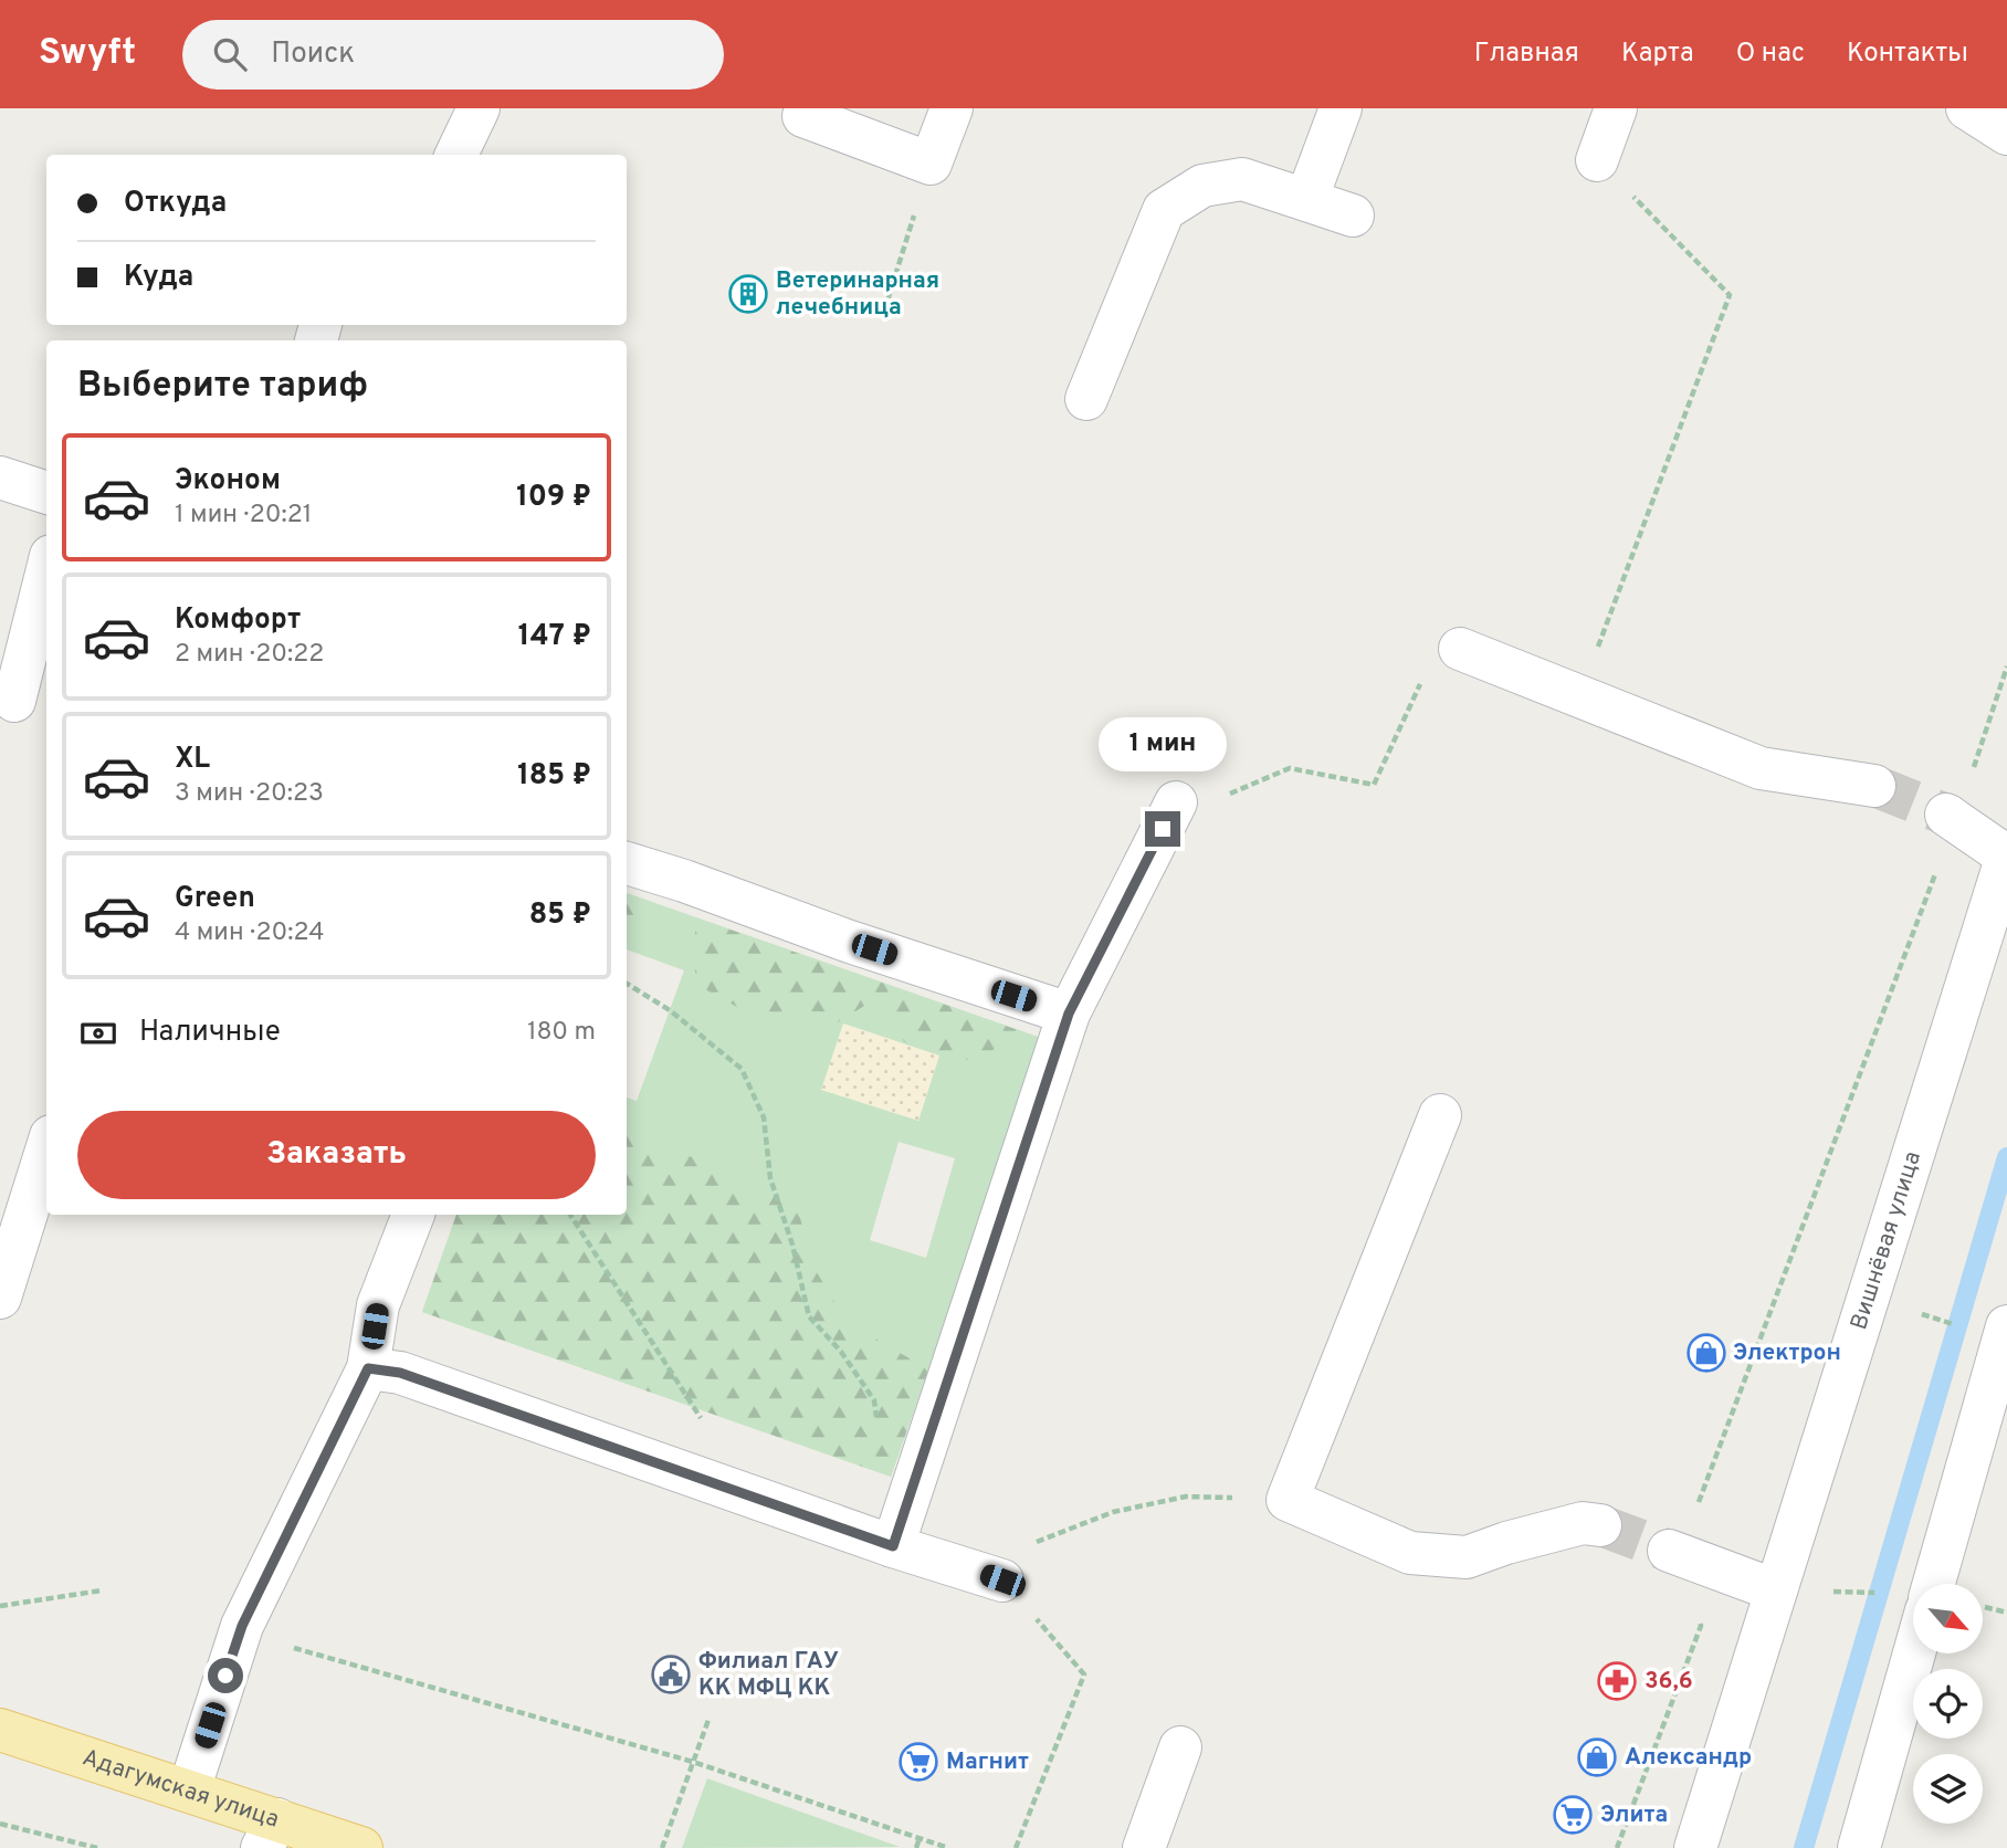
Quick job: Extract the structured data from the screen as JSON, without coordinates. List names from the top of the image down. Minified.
{"streets":{"main road":["Адагумская улица"],"street":["Вишнёвая улица"]},"places":{"building":["Ветеринарная лечебница"],"shop":["Электрон","Александр"],"public building":["Филиал ГАУ КК МФЦ КК"],"pharmacy":["36,6"],"supermarket":["Магнит","Элита"]},"north":"bottom right","page":{"header":"Swyft","search":"Поиск","nav":["Главная","Карта","О нас","Контакты"],"banner":["Откуда","Куда"],"heading":"Выберите тариф","list":[{"name":"Эконом","note":"1 мин · 20:21","value":"109 ₽"},{"name":"Комфорт","note":"2 мин · 20:22","value":"147 ₽"},{"name":"XL","note":"3 мин · 20:23","value":"185 ₽"},{"name":"Green","note":"4 мин · 20:24","value":"85 ₽"}],"bubble":"1 мин","pay":["Наличные","180 m"],"buttons":"Заказать"}}
